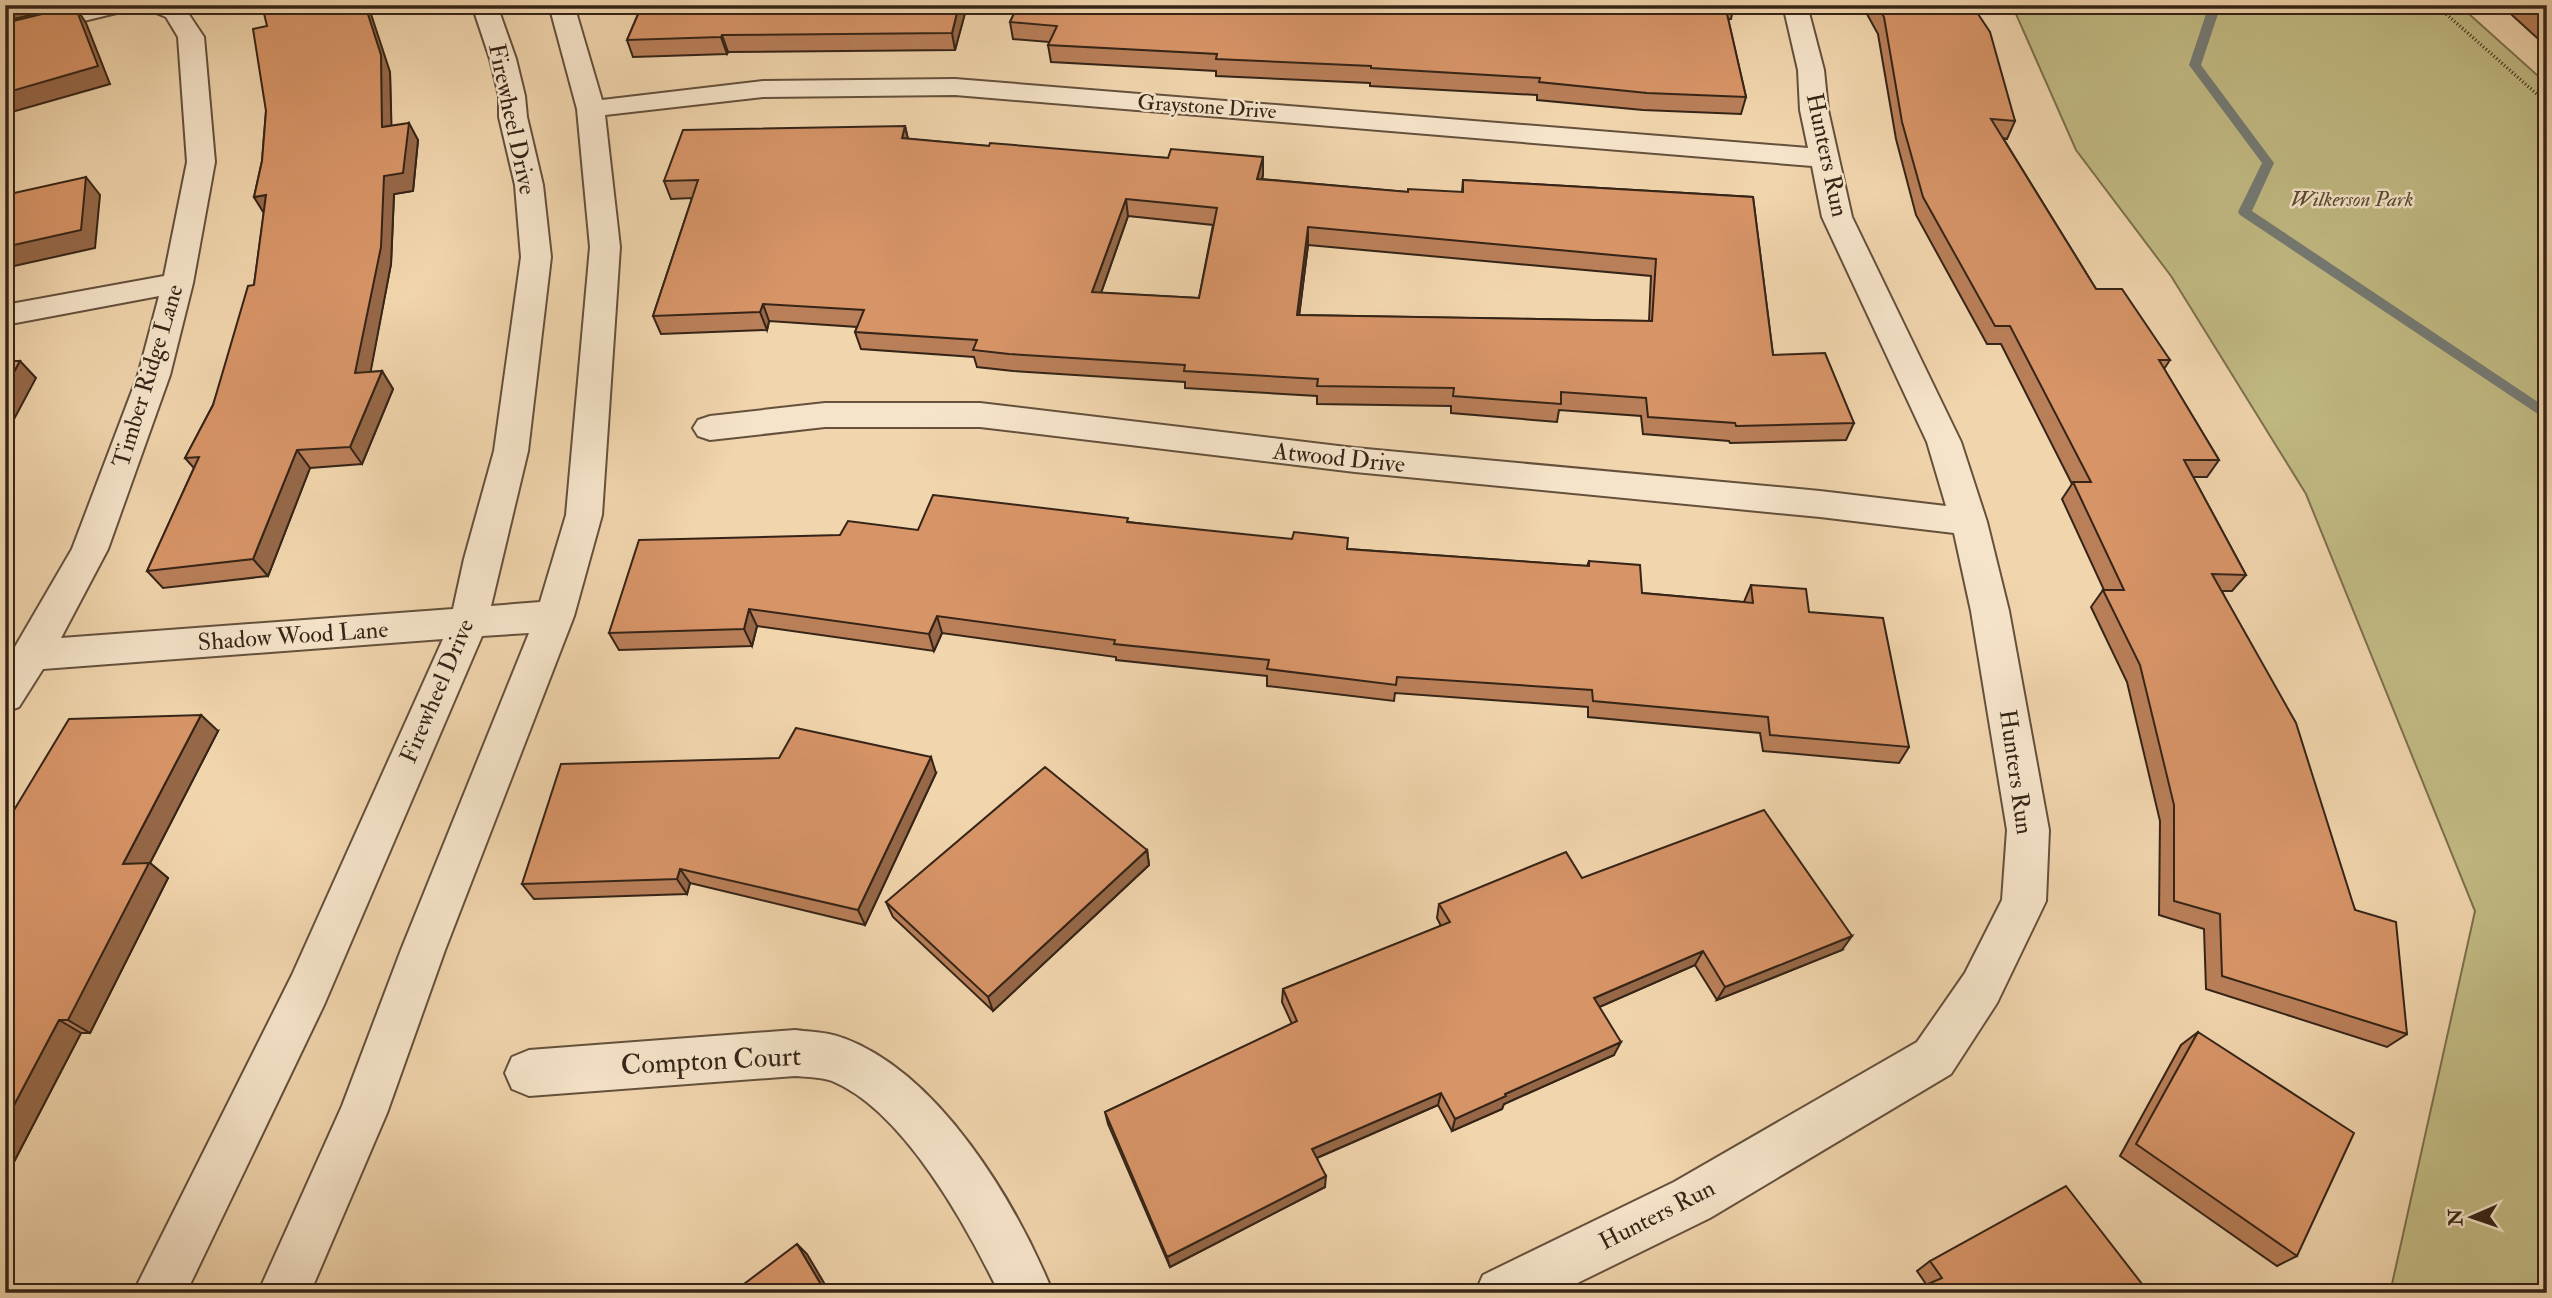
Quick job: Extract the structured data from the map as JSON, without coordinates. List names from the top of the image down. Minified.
{"streets":{"street":["Graystone Drive","Firewheel Drive","Hunters Run","Timber Ridge Lane","Atwood Drive","Shadow Wood Lane","Compton Court"]},"crossings":[["Graystone Drive","Hunters Run"],["Firewheel Drive","Shadow Wood Lane"],["Hunters Run","Atwood Drive"],["Timber Ridge Lane","Shadow Wood Lane"]],"parks":["Wilkerson Park"],"north":"left"}
